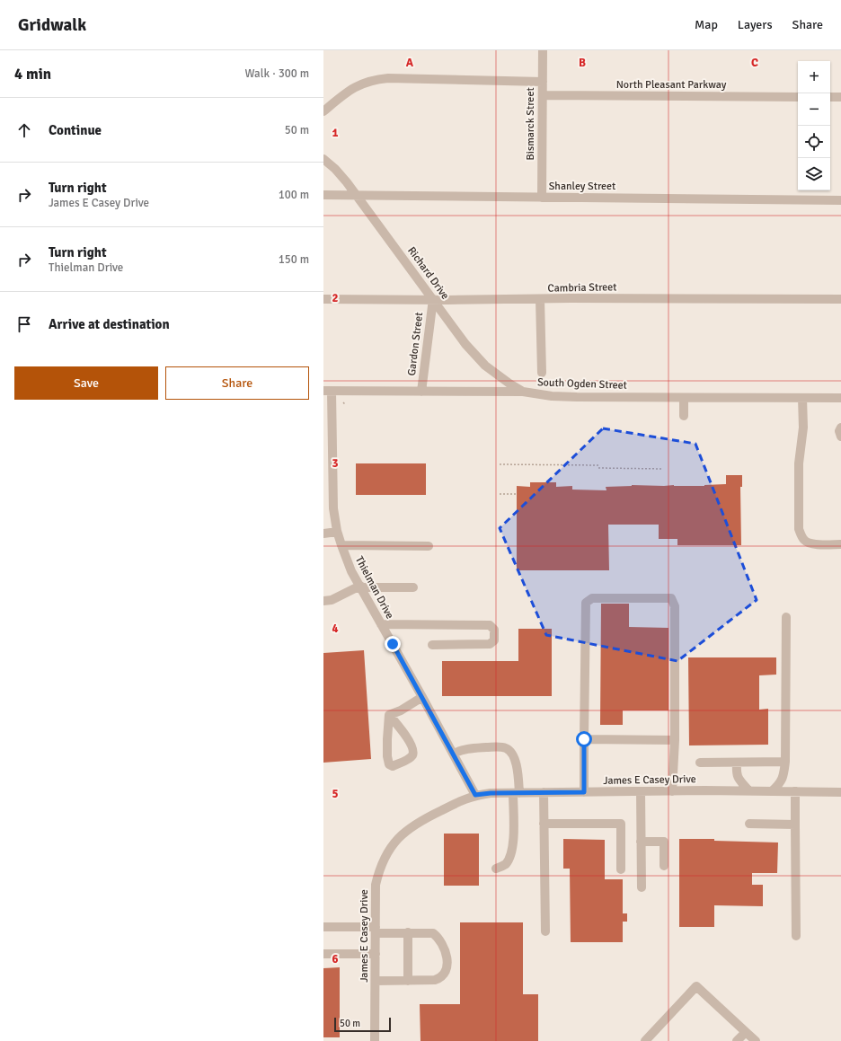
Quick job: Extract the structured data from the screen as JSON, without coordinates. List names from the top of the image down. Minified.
{"streets":{"street":["North Pleasant Parkway","Bismarck Street","Shanley Street","Richard Drive","Cambria Street","Gardon Street","South Ogden Street","Thielman Drive","James E Casey Drive"]},"crossings":[["North Pleasant Parkway","Bismarck Street"],["Bismarck Street","Shanley Street"],["Shanley Street","Richard Drive"],["Richard Drive","Cambria Street"],["Richard Drive","Gardon Street"],["Richard Drive","South Ogden Street"],["Cambria Street","Gardon Street"],["Gardon Street","South Ogden Street"],["South Ogden Street","Thielman Drive"],["Thielman Drive","James E Casey Drive"]],"scale_bar":"50 m","page":{"header":"Gridwalk","nav":["Map","Layers","Share"],"heading":["4 min","Walk · 300 m"],"map_buttons":["+","−"],"list":[["Continue","50 m"],["Turn right","James E Casey Drive","100 m"],["Turn right","Thielman Drive","150 m"],"Arrive at destination"],"buttons":["Save","Share"],"scale":"50 m"},"grid":{"columns":["A","B","C"],"rows":["1","2","3","4","5","6"]}}
